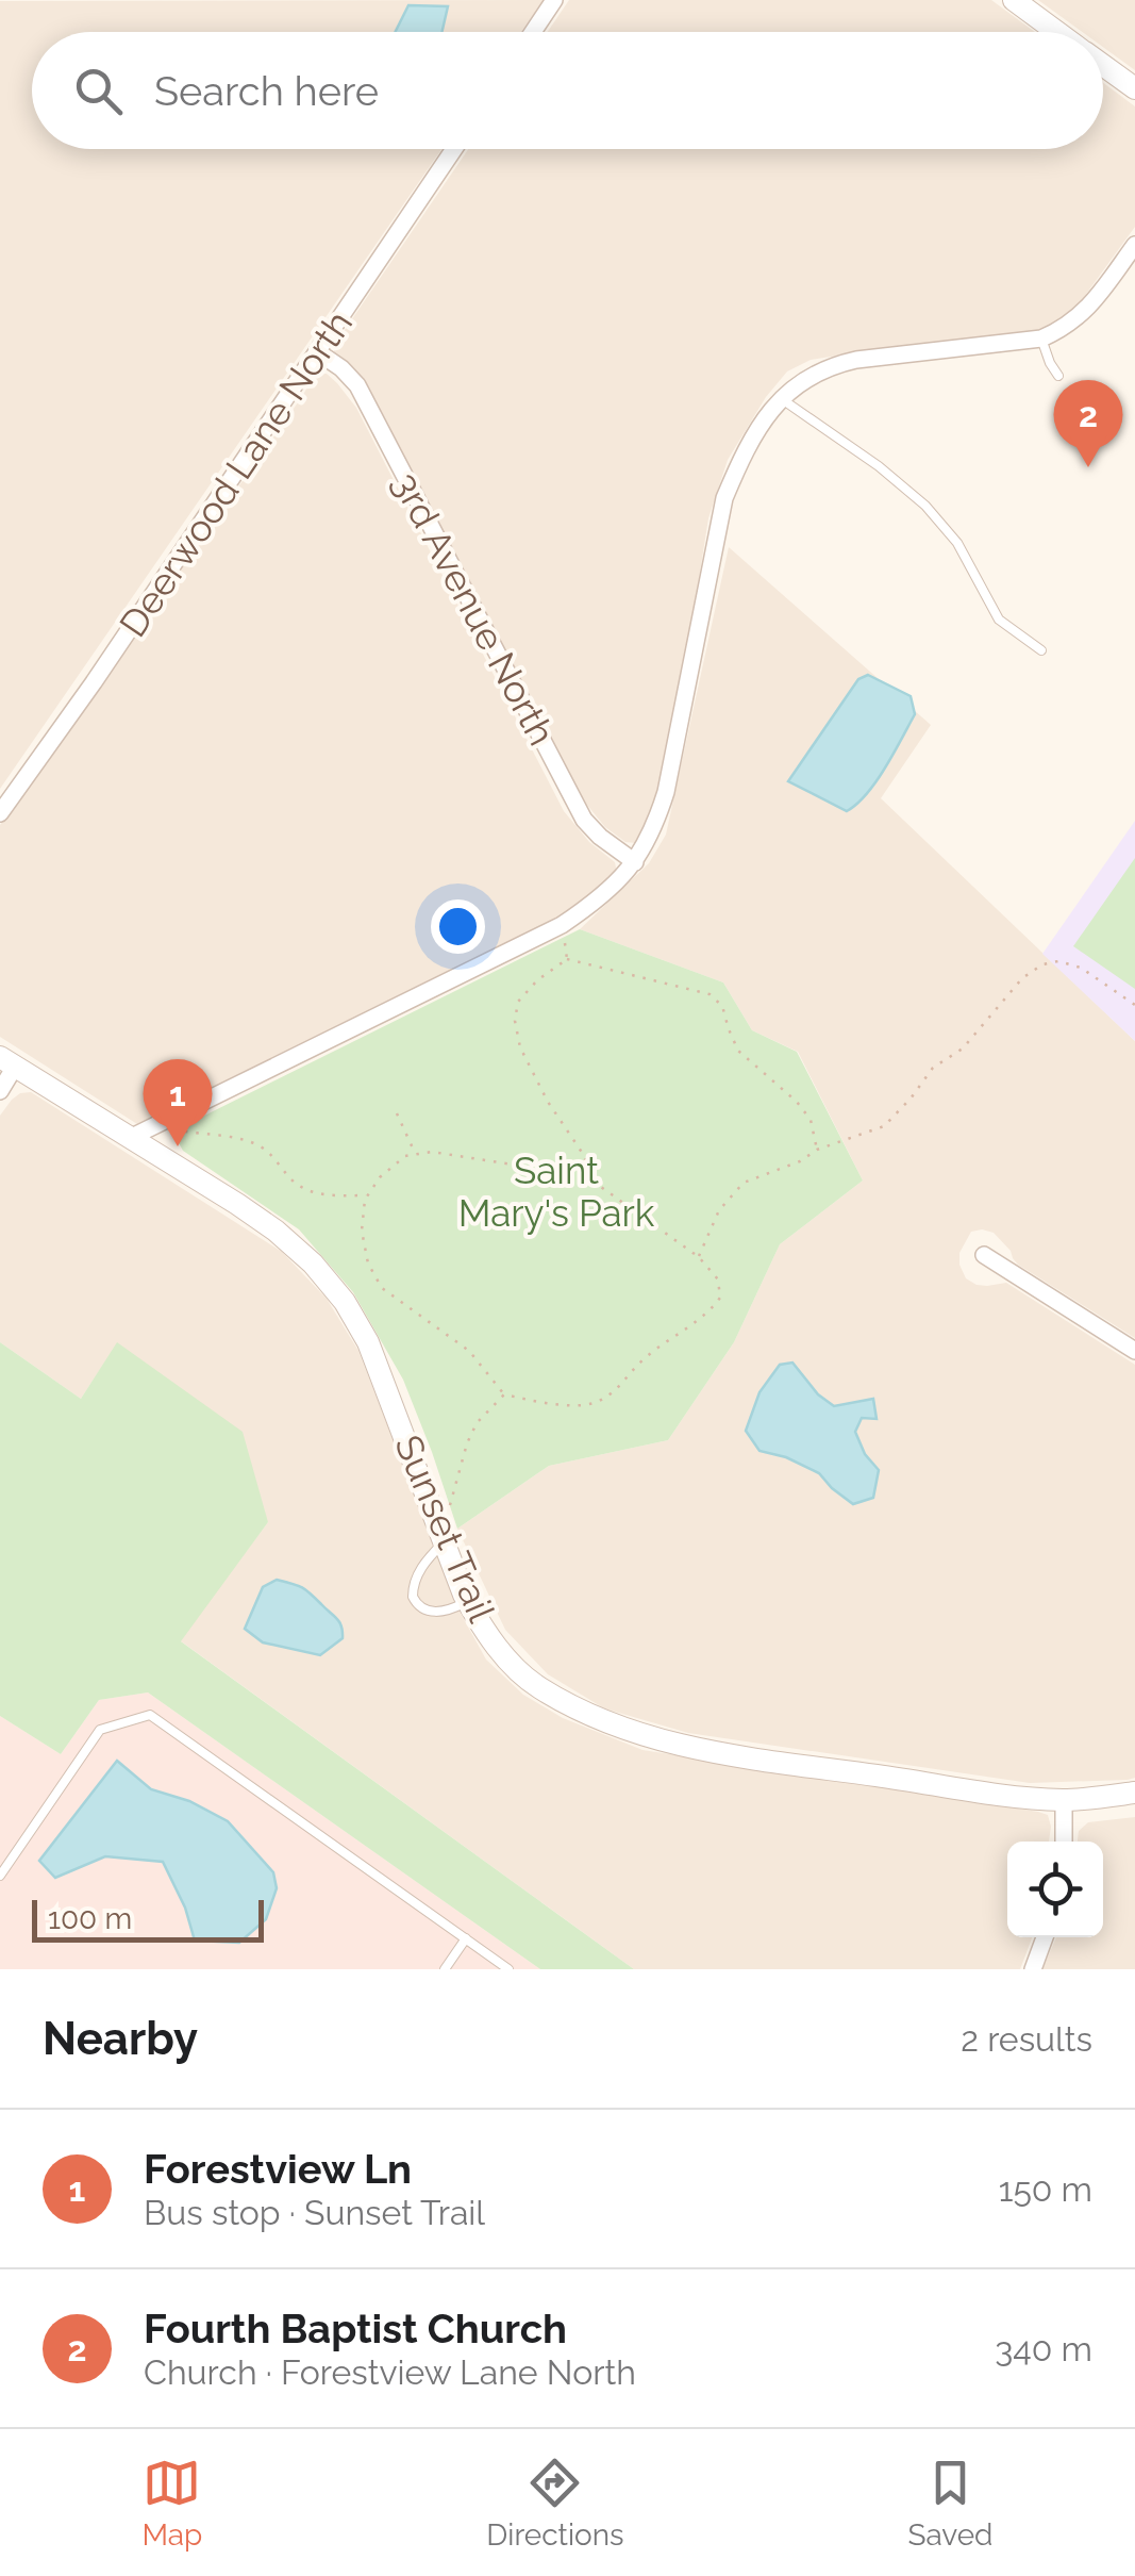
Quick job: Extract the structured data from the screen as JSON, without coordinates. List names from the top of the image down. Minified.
{"streets":{"street":["Deerwood Lane North","3rd Avenue North","Sunset Trail"]},"crossings":[["Deerwood Lane North","3rd Avenue North"]],"parks":["Saint Mary's Park"],"scale_bar":"100 m","page":{"search":"Search here","pins":["2","1"],"scale":"100 m","heading":["Nearby","2 results"],"list":[{"mark":"1","name":"Forestview Ln","note":"Bus stop · Sunset Trail","value":"150 m"},{"mark":"2","name":"Fourth Baptist Church","note":"Church · Forestview Lane North","value":"340 m"}],"nav":["Map","Directions","Saved"]}}
